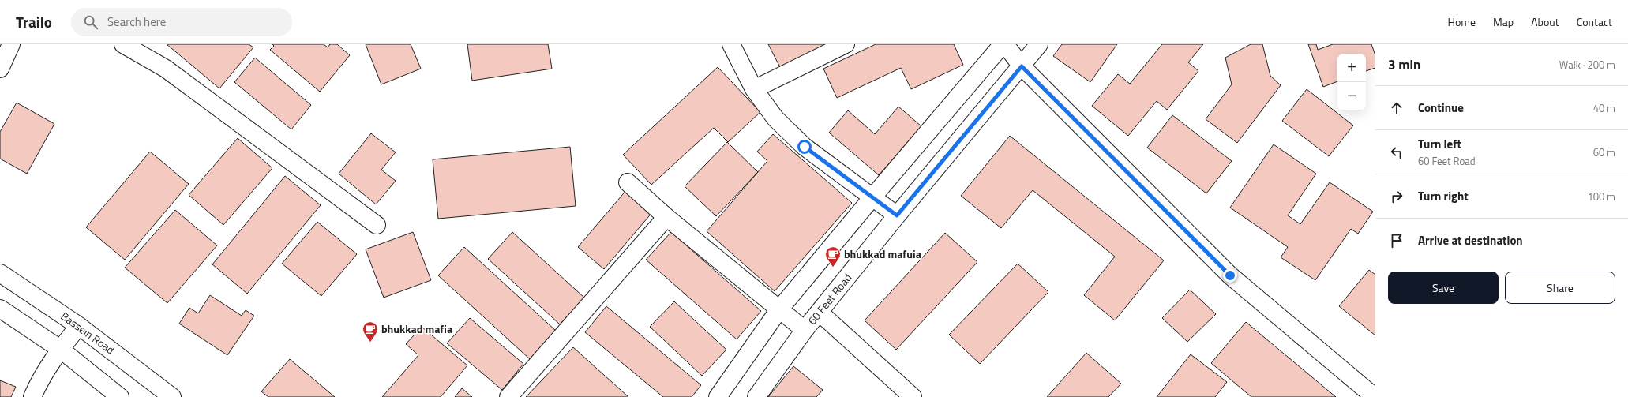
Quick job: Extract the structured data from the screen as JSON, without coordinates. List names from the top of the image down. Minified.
{"streets":{"street":["60 Feet Road","Bassein Road"]},"places":{"cafe":["bhukkad mafuia","bhukkad mafia"]},"page":{"header":"Trailo","search":"Search here","nav":["Home","Map","About","Contact"],"heading":["3 min","Walk · 200 m"],"map_buttons":["+","−"],"list":[["Continue","40 m"],["Turn left","60 Feet Road","60 m"],["Turn right","100 m"],"Arrive at destination"],"buttons":["Save","Share"]}}
